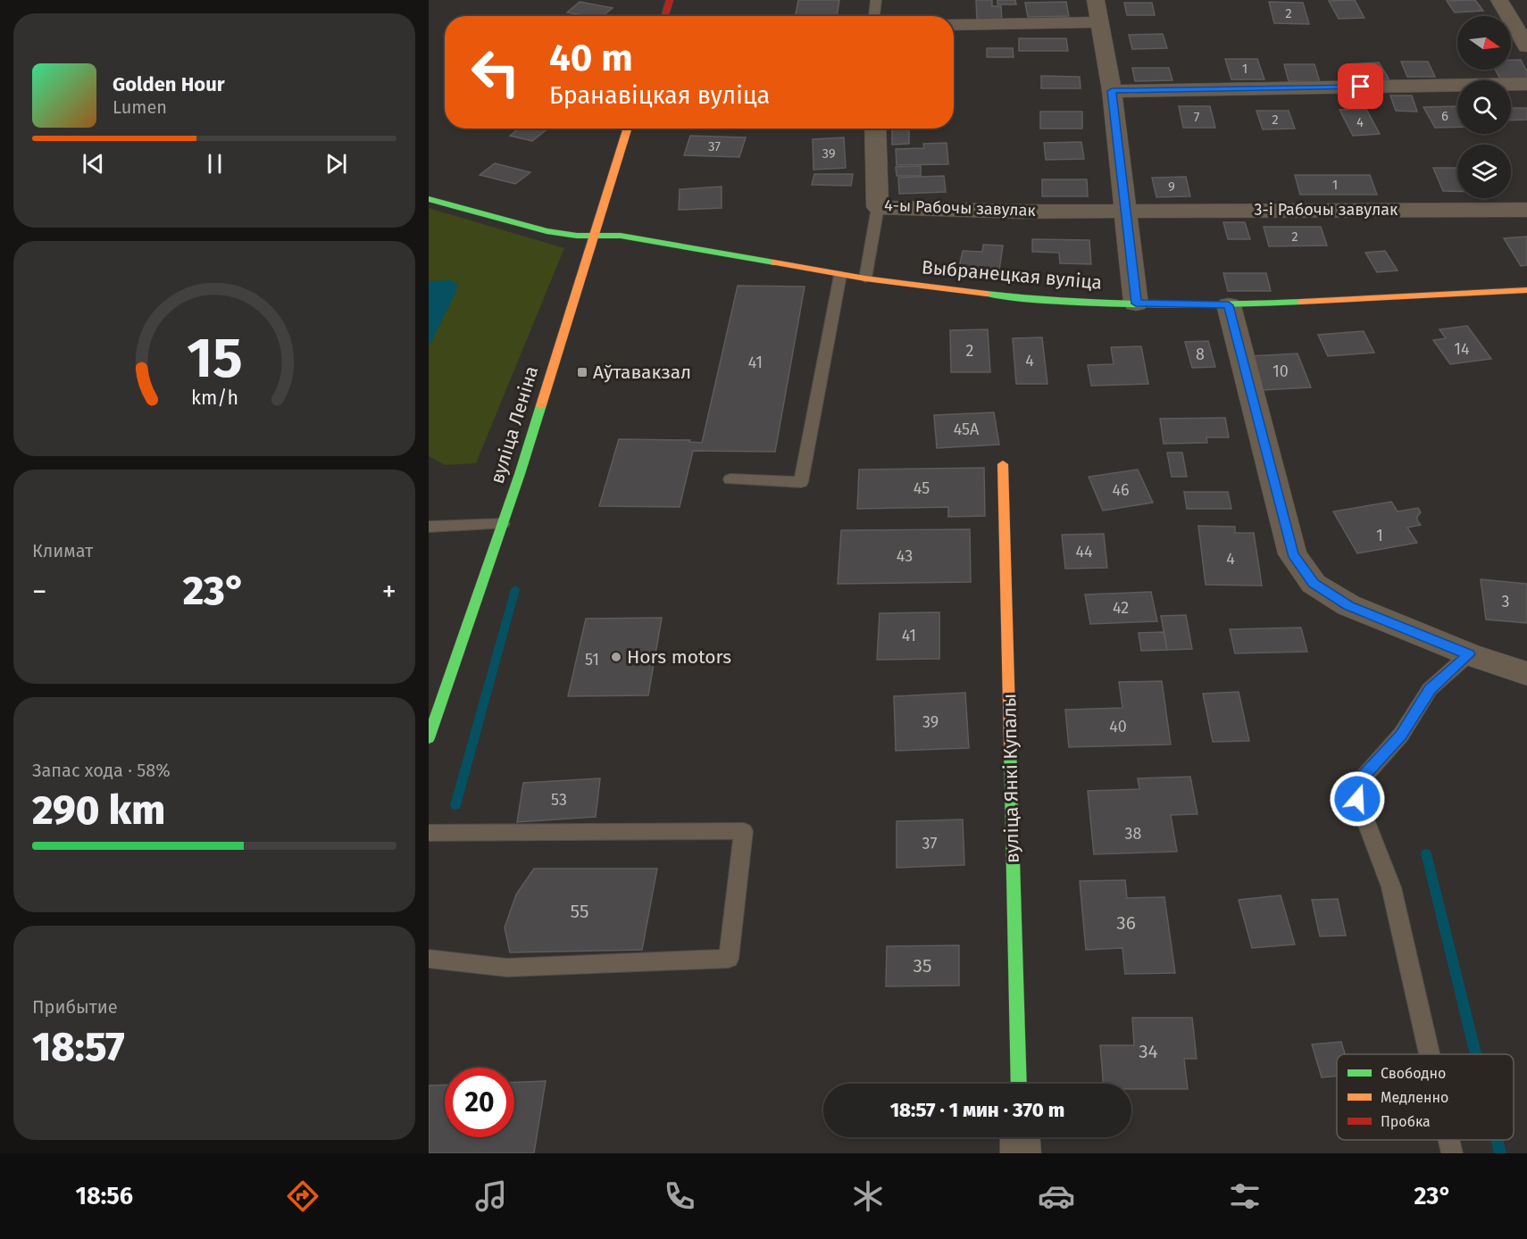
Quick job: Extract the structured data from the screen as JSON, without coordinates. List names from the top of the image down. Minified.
{"streets":{"street":["4-ы Рабочы завулак","3-і Рабочы завулак","Выбранецкая вуліца","вуліца Леніна","вуліца Янкі Купалы"]},"crossings":[["4-ы Рабочы завулак","3-і Рабочы завулак"],["Выбранецкая вуліца","вуліца Леніна"]],"places":{"transit":["Аўтавакзал"],"other":["Hors motors"]},"house_numbers":["2","1","6","7","2","4","37","39","1","9","2","14","2","8","4","41","10","45А","45","46","1","44","43","4","3","42","41","51","39","40","53","38","37","55","36","35","34"],"legend":["Свободно","Медленно","Пробка"],"north":"right","page":{"turn":["40 m","Бранавіцкая вуліца"],"song":["Golden Hour","Lumen"],"tile":["Климат",["Запас хода · 58%","290 km"],["Прибытие","18:57"]],"heat":["−","23°","+"],"limit":"20","trip":"18:57 · 1 мин · 370 m","tabs":["18:56","23°"],"gauge":["15","km/h"]}}
